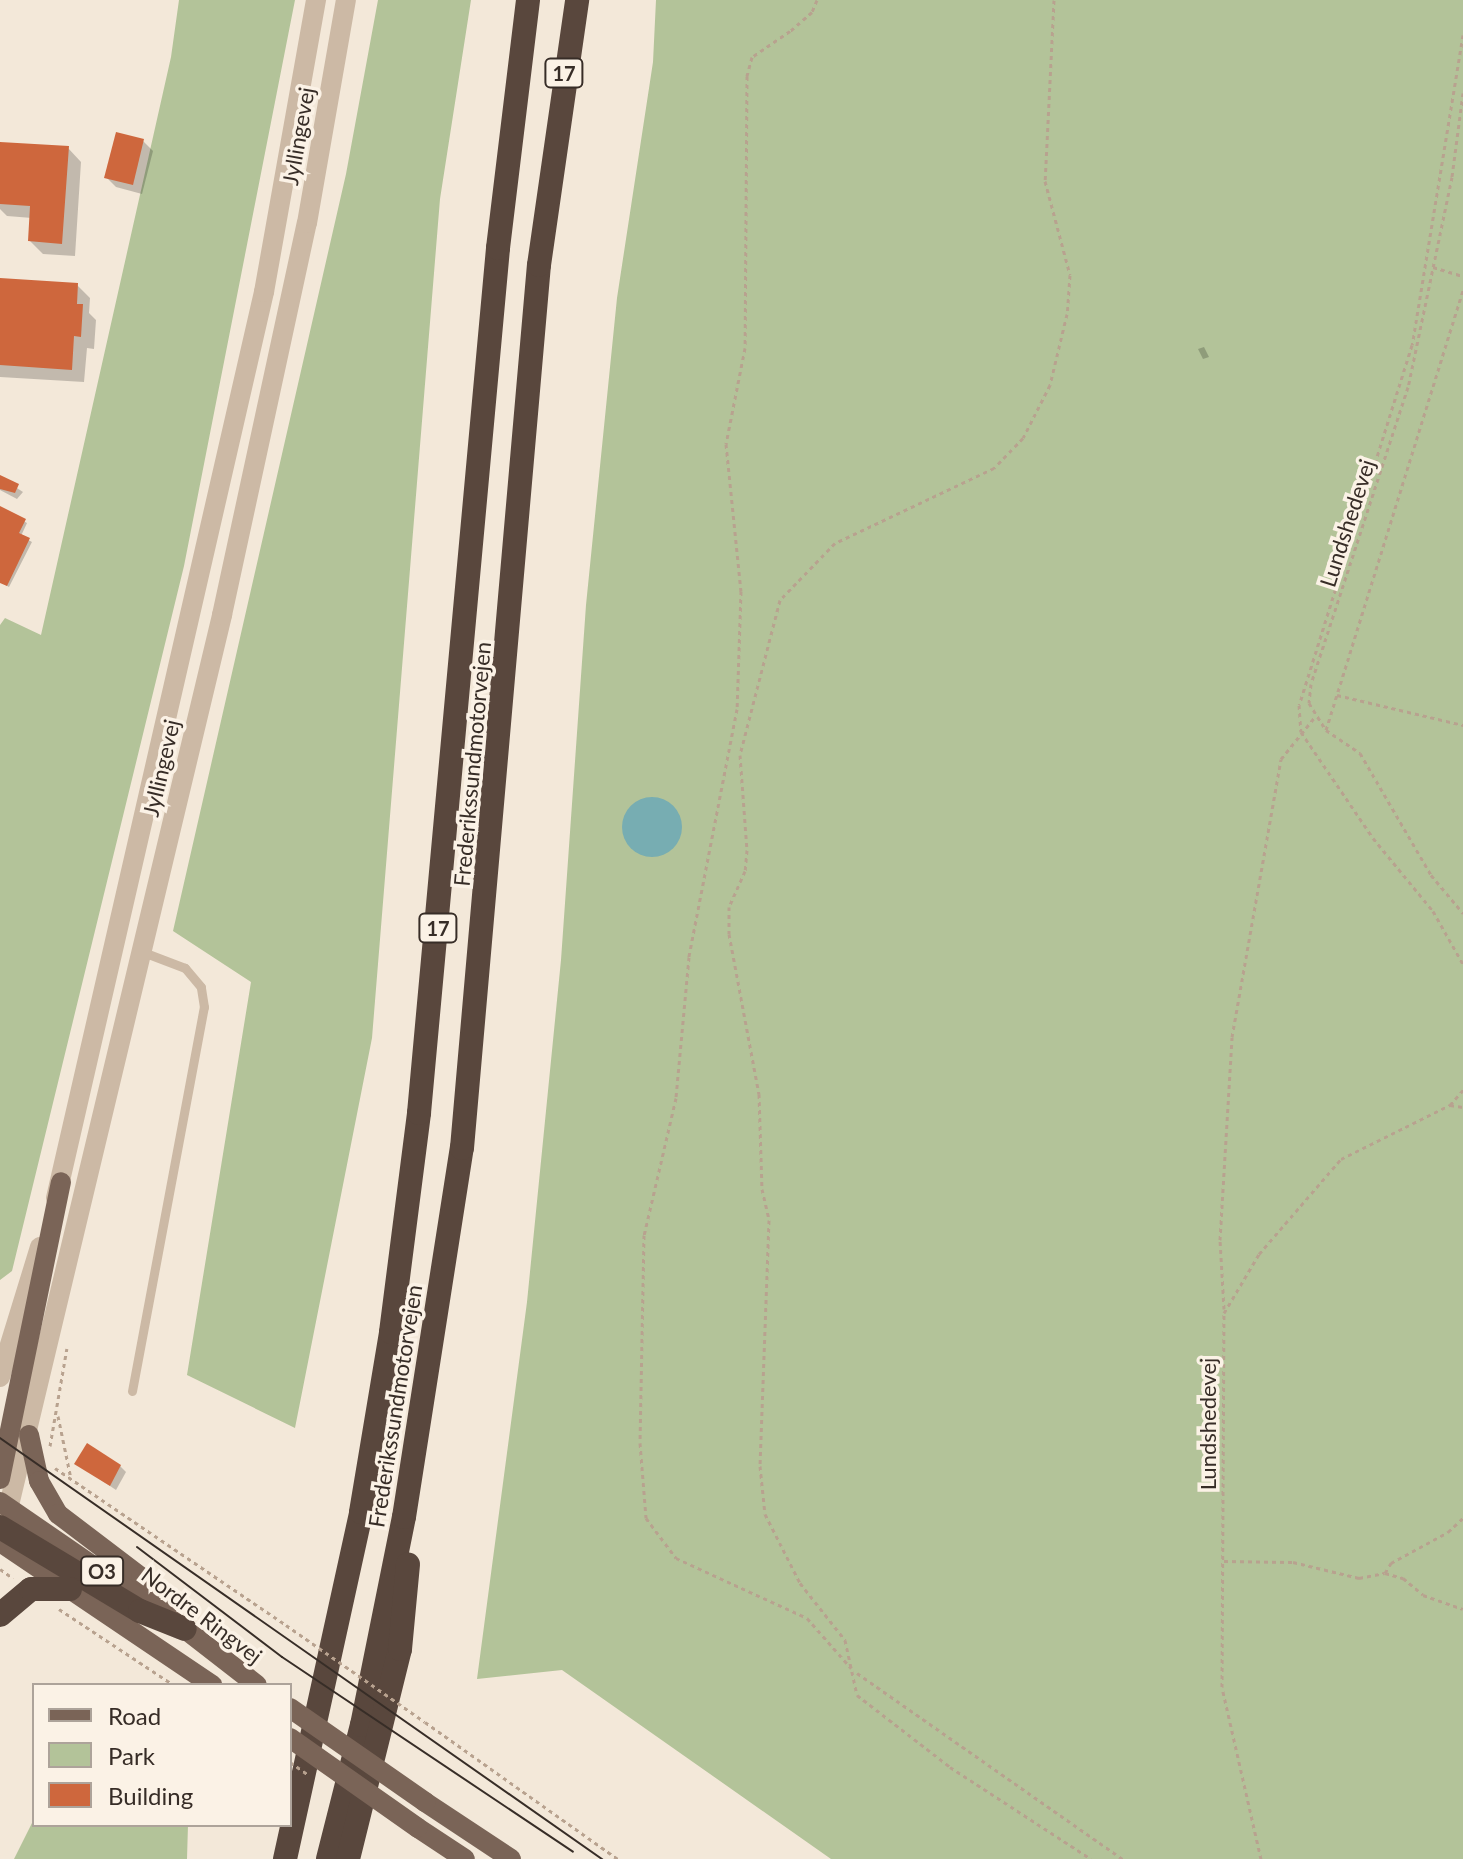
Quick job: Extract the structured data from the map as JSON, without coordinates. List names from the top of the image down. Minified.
{"streets":{"highway":["17","Frederikssundmotorvejen"],"main road":["O3","Nordre Ringvej"],"street":["Jyllingevej"],"path":["Lundshedevej"]},"crossings":[["Jyllingevej","O3"],["Jyllingevej","Nordre Ringvej"]],"legend":["Road","Park","Building"]}
